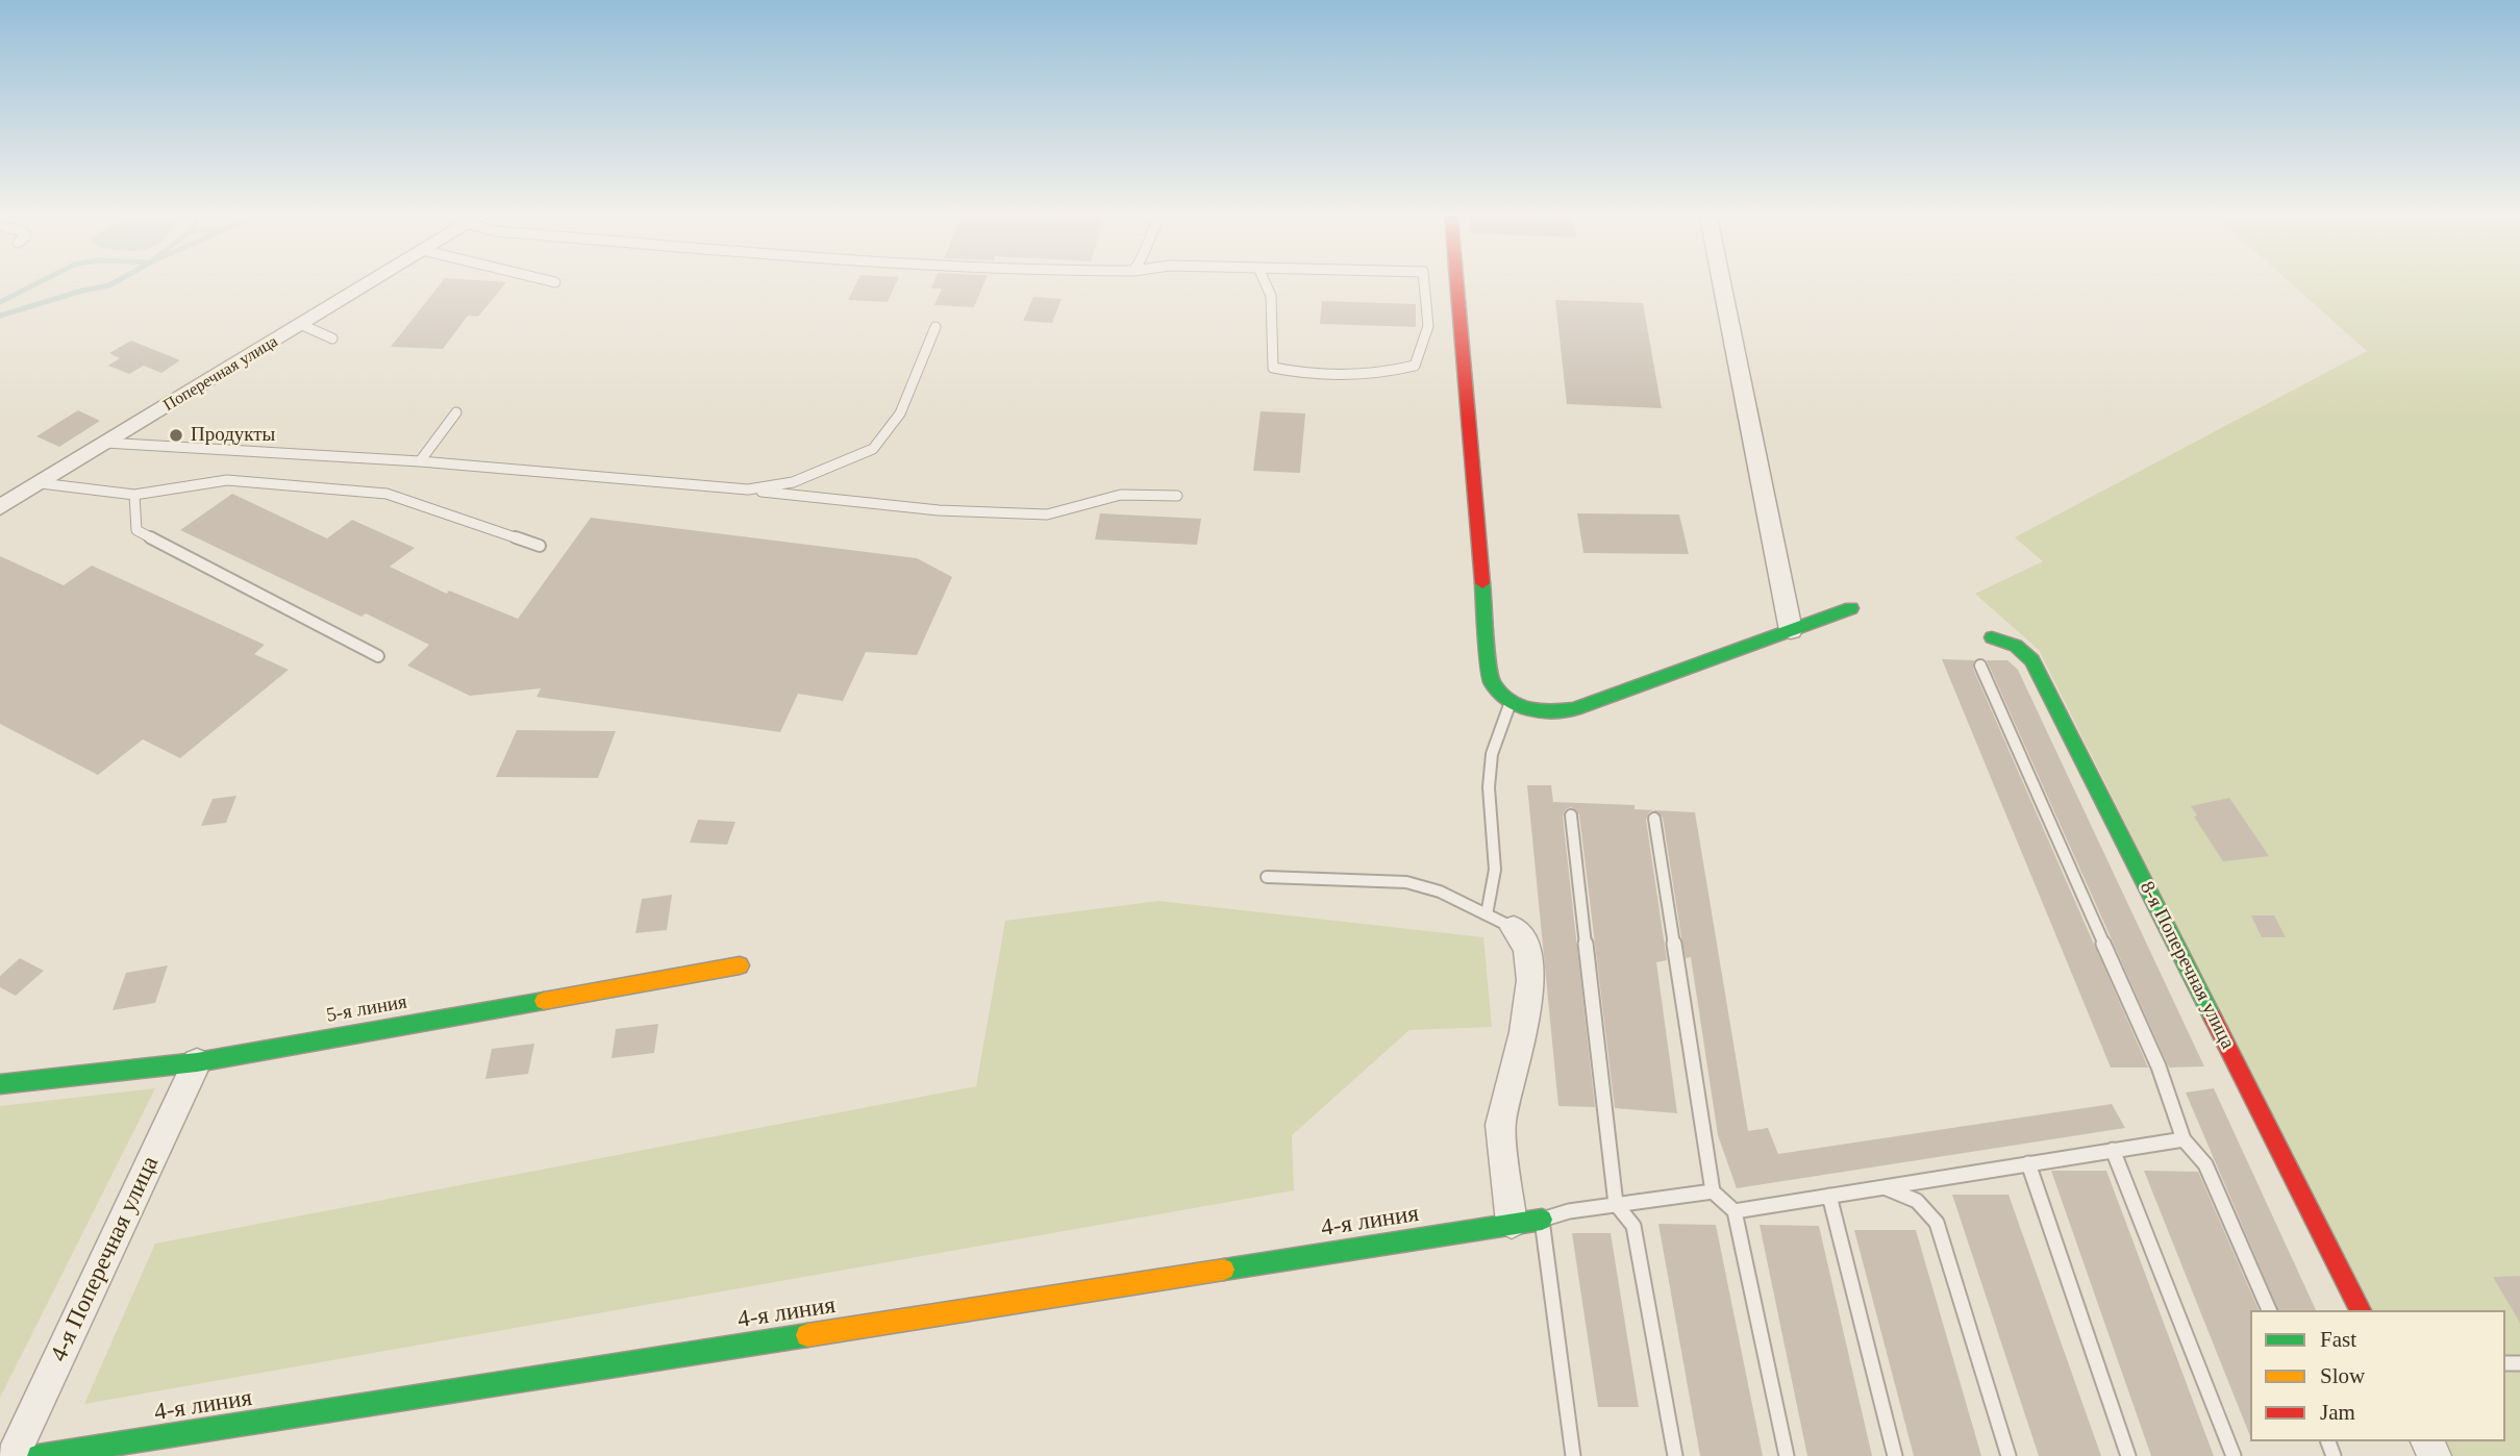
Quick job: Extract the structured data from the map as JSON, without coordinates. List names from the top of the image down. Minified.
{"streets":{"street":["Поперечная улица","8-я Поперечная улица","5-я линия","4-я линия","4-я Поперечная улица"]},"crossings":[["5-я линия","4-я Поперечная улица"]],"places":["Продукты"],"legend":["Fast","Slow","Jam"]}
